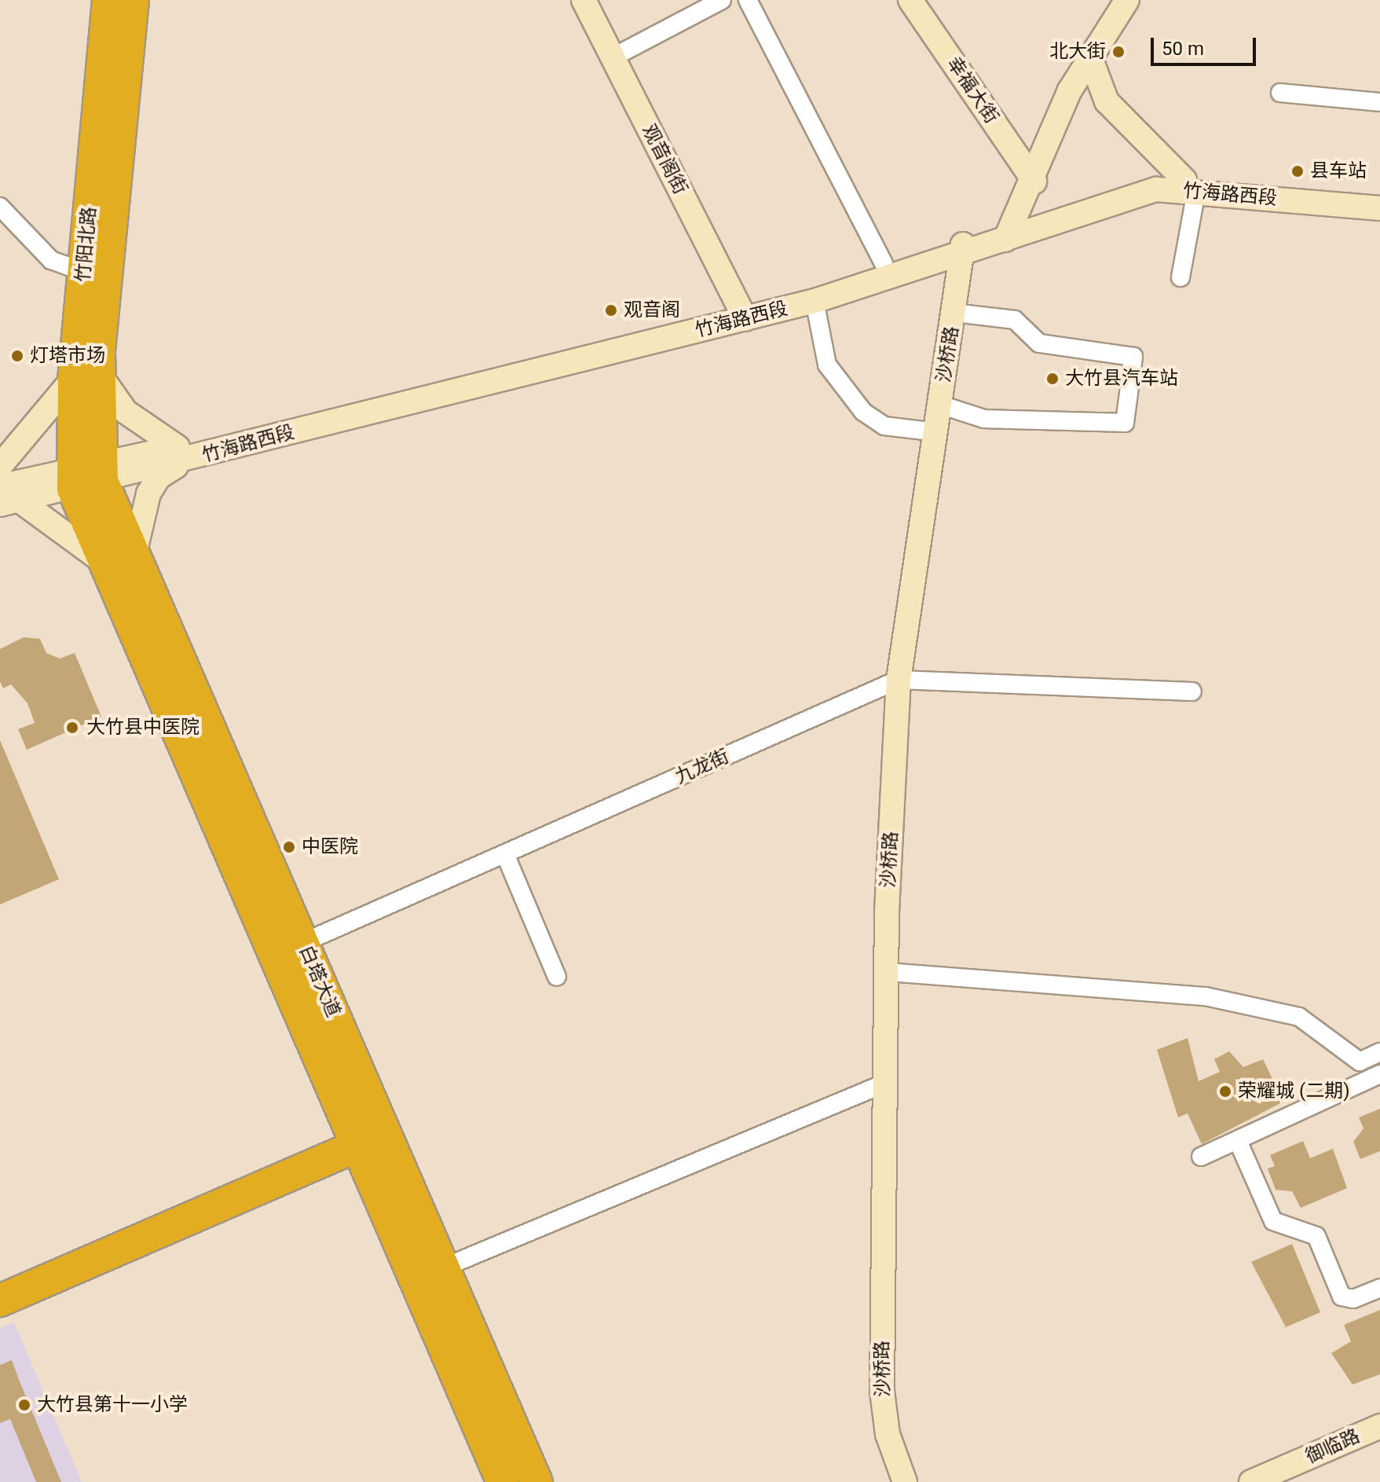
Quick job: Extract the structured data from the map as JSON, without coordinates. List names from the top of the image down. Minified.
{"streets":{"highway":["竹阳北路","白塔大道"],"street":["幸福大街","观音阁街","竹海路西段","沙桥路","九龙街","御临路"]},"crossings":[["观音阁街","竹海路西段"],["竹海路西段","竹阳北路"],["竹海路西段","沙桥路"],["竹海路西段","白塔大道"],["竹阳北路","白塔大道"],["沙桥路","九龙街"],["九龙街","白塔大道"]],"places":["北大街","县车站","观音阁","灯塔市场","大竹县汽车站","大竹县中医院","中医院","荣耀城 (二期)","大竹县第十一小学"],"scale_bar":"50 m"}
